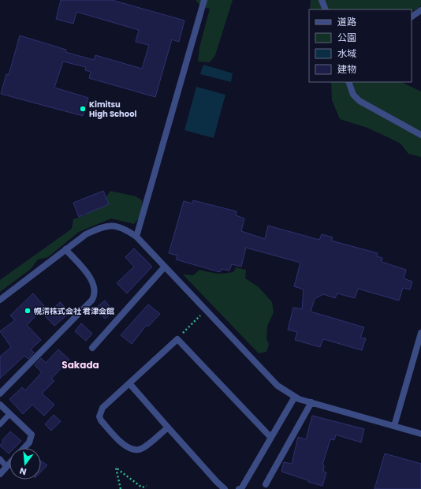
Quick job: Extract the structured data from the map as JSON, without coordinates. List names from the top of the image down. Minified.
{"districts":["Sakada"],"places":["Kimitsu High School","幌清株式会社 君津会館"],"legend":["道路","公園","水域","建物"],"north":"bottom"}
